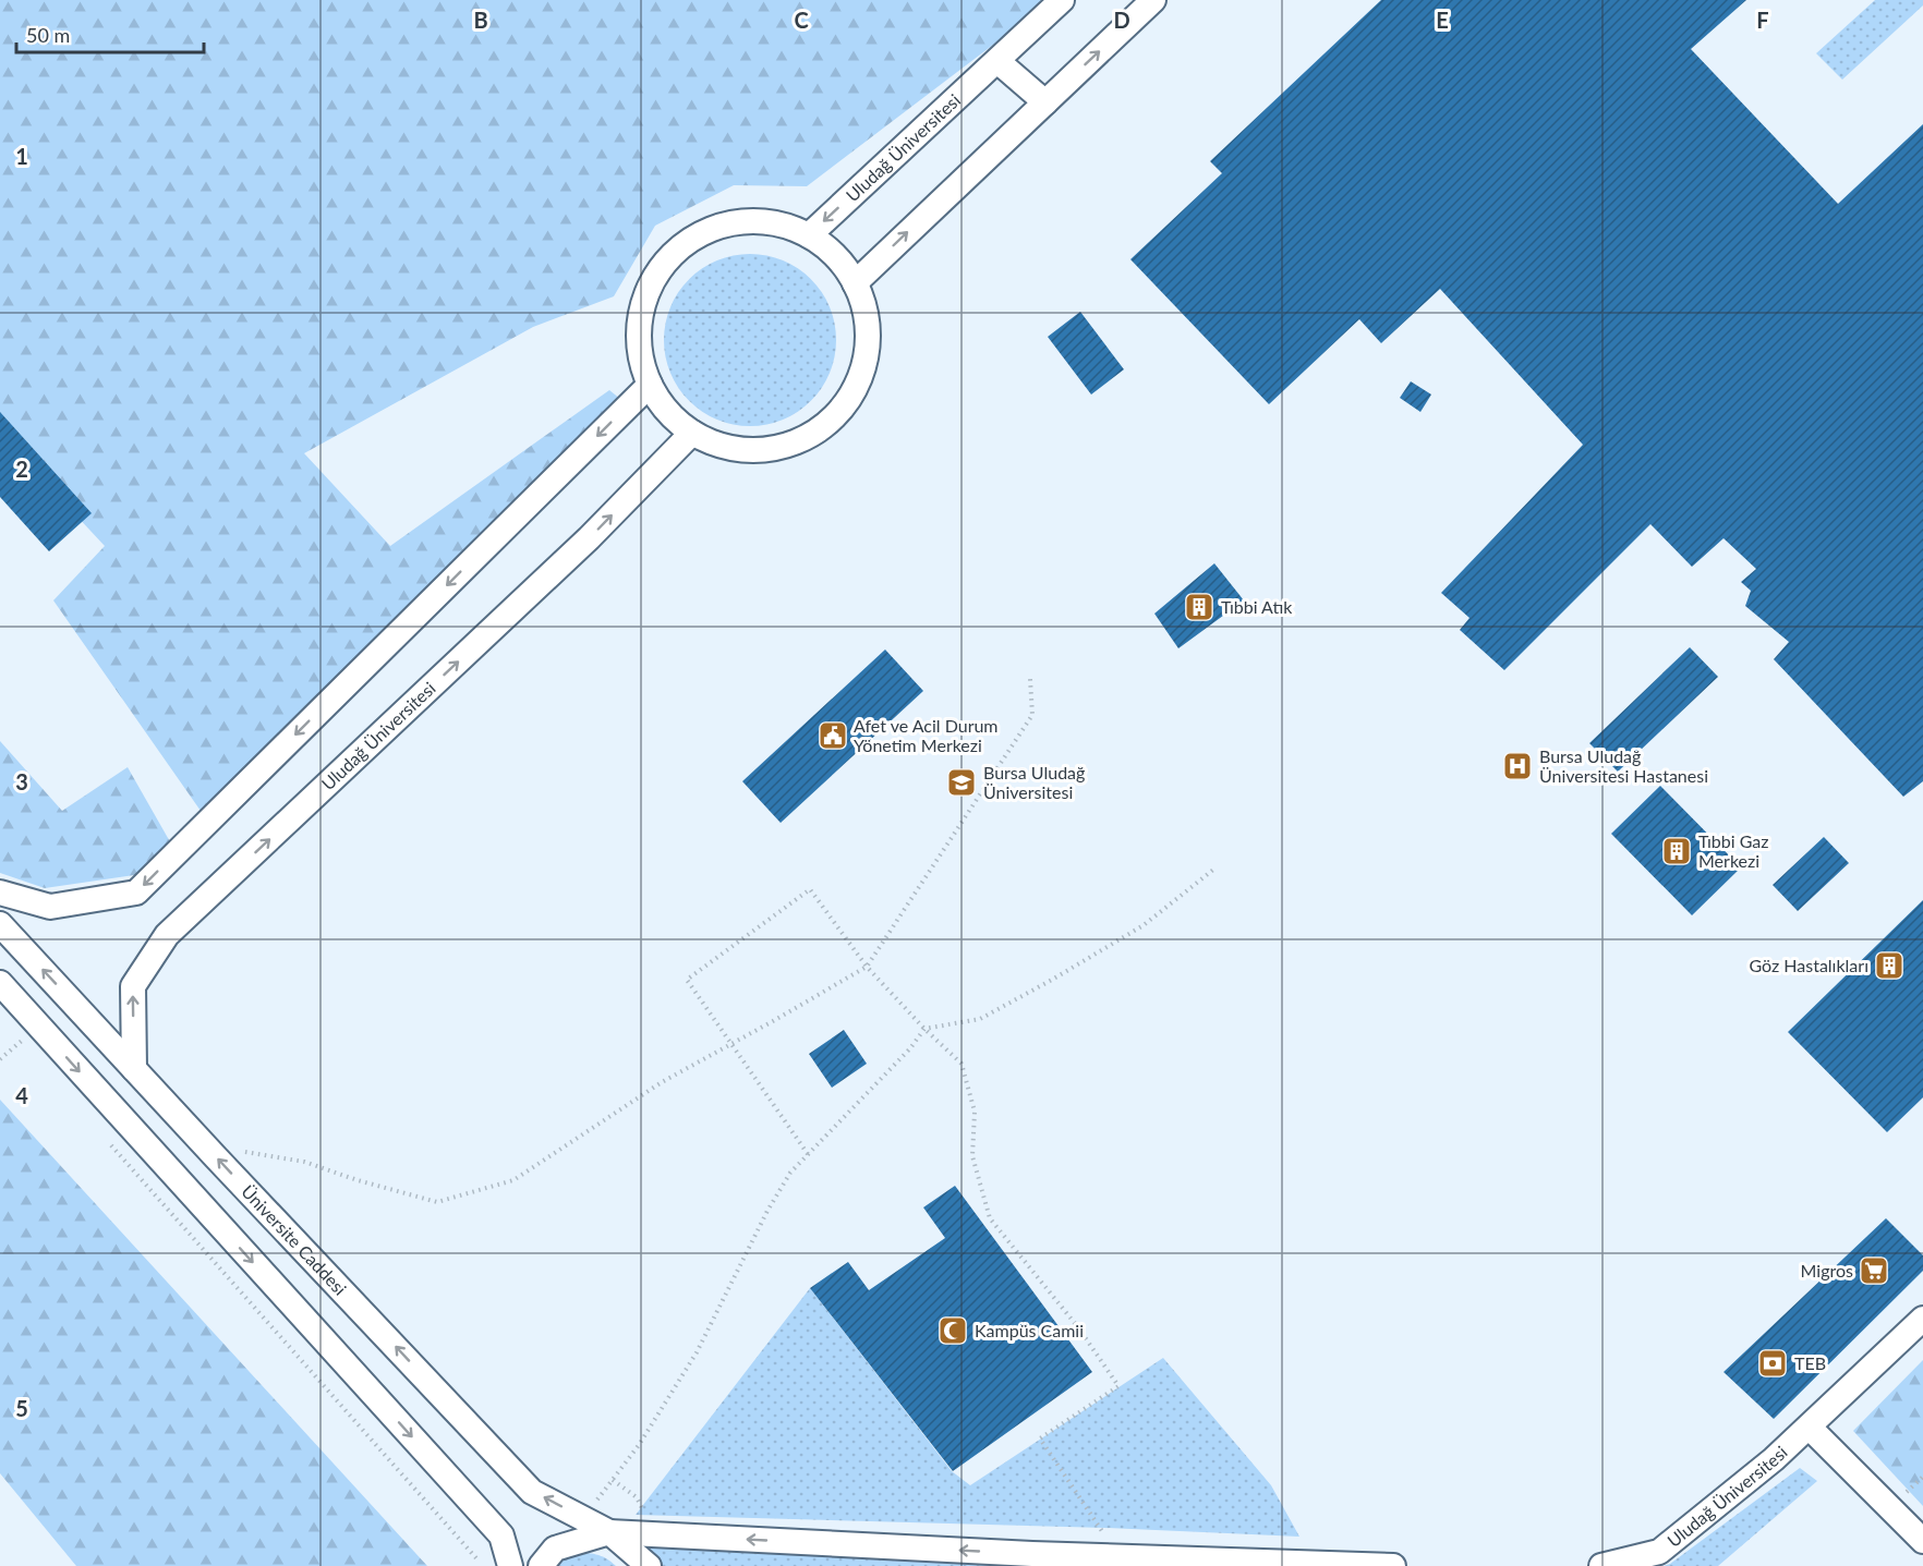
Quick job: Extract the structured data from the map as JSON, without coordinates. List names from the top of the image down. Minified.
{"streets":{"street":["Uludağ Üniversitesi","Üniversite Caddesi"]},"crossings":[["Uludağ Üniversitesi","Üniversite Caddesi"]],"places":{"building":["Tıbbi Atık","Tıbbi Gaz Merkezi","Göz Hastalıkları"],"public building":["Afet ve Acil Durum Yönetim Merkezi"],"hospital":["Bursa Uludağ Üniversitesi Hastanesi"],"school or university":["Bursa Uludağ Üniversitesi"],"supermarket":["Migros"],"mosque":["Kampüs Camii"],"bank":["TEB"]},"scale_bar":"50 m","grid":{"columns":["B","C","D","E","F"],"rows":["1","2","3","4","5"]}}
